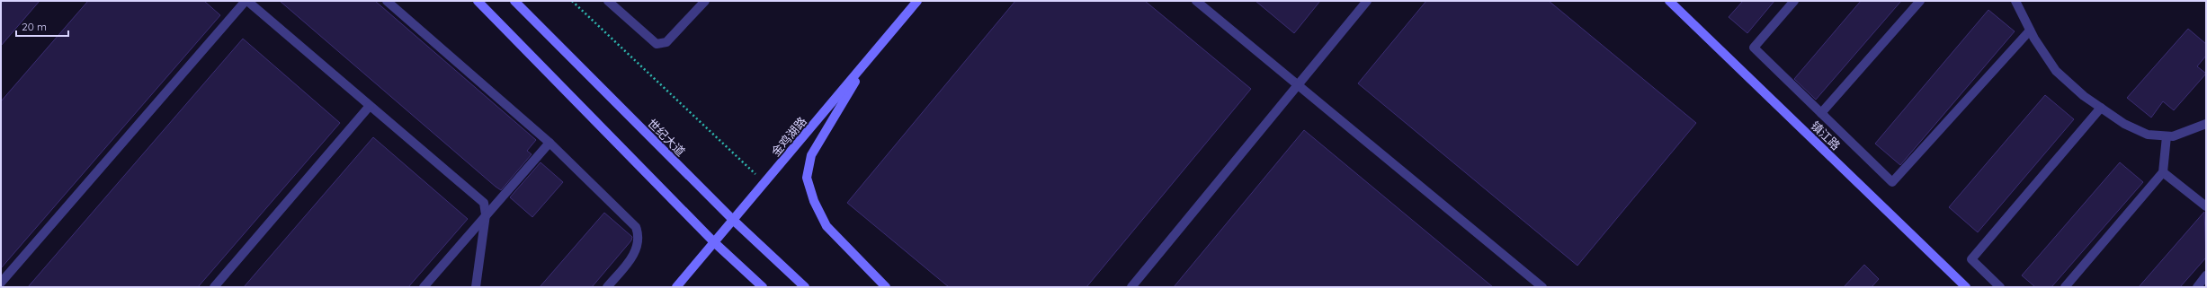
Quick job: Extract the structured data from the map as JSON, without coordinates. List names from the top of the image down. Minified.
{"streets":{"street":["镇江路","金鸡湖路","世纪大道"]},"crossings":[["金鸡湖路","世纪大道"]],"scale_bar":"20 m"}
